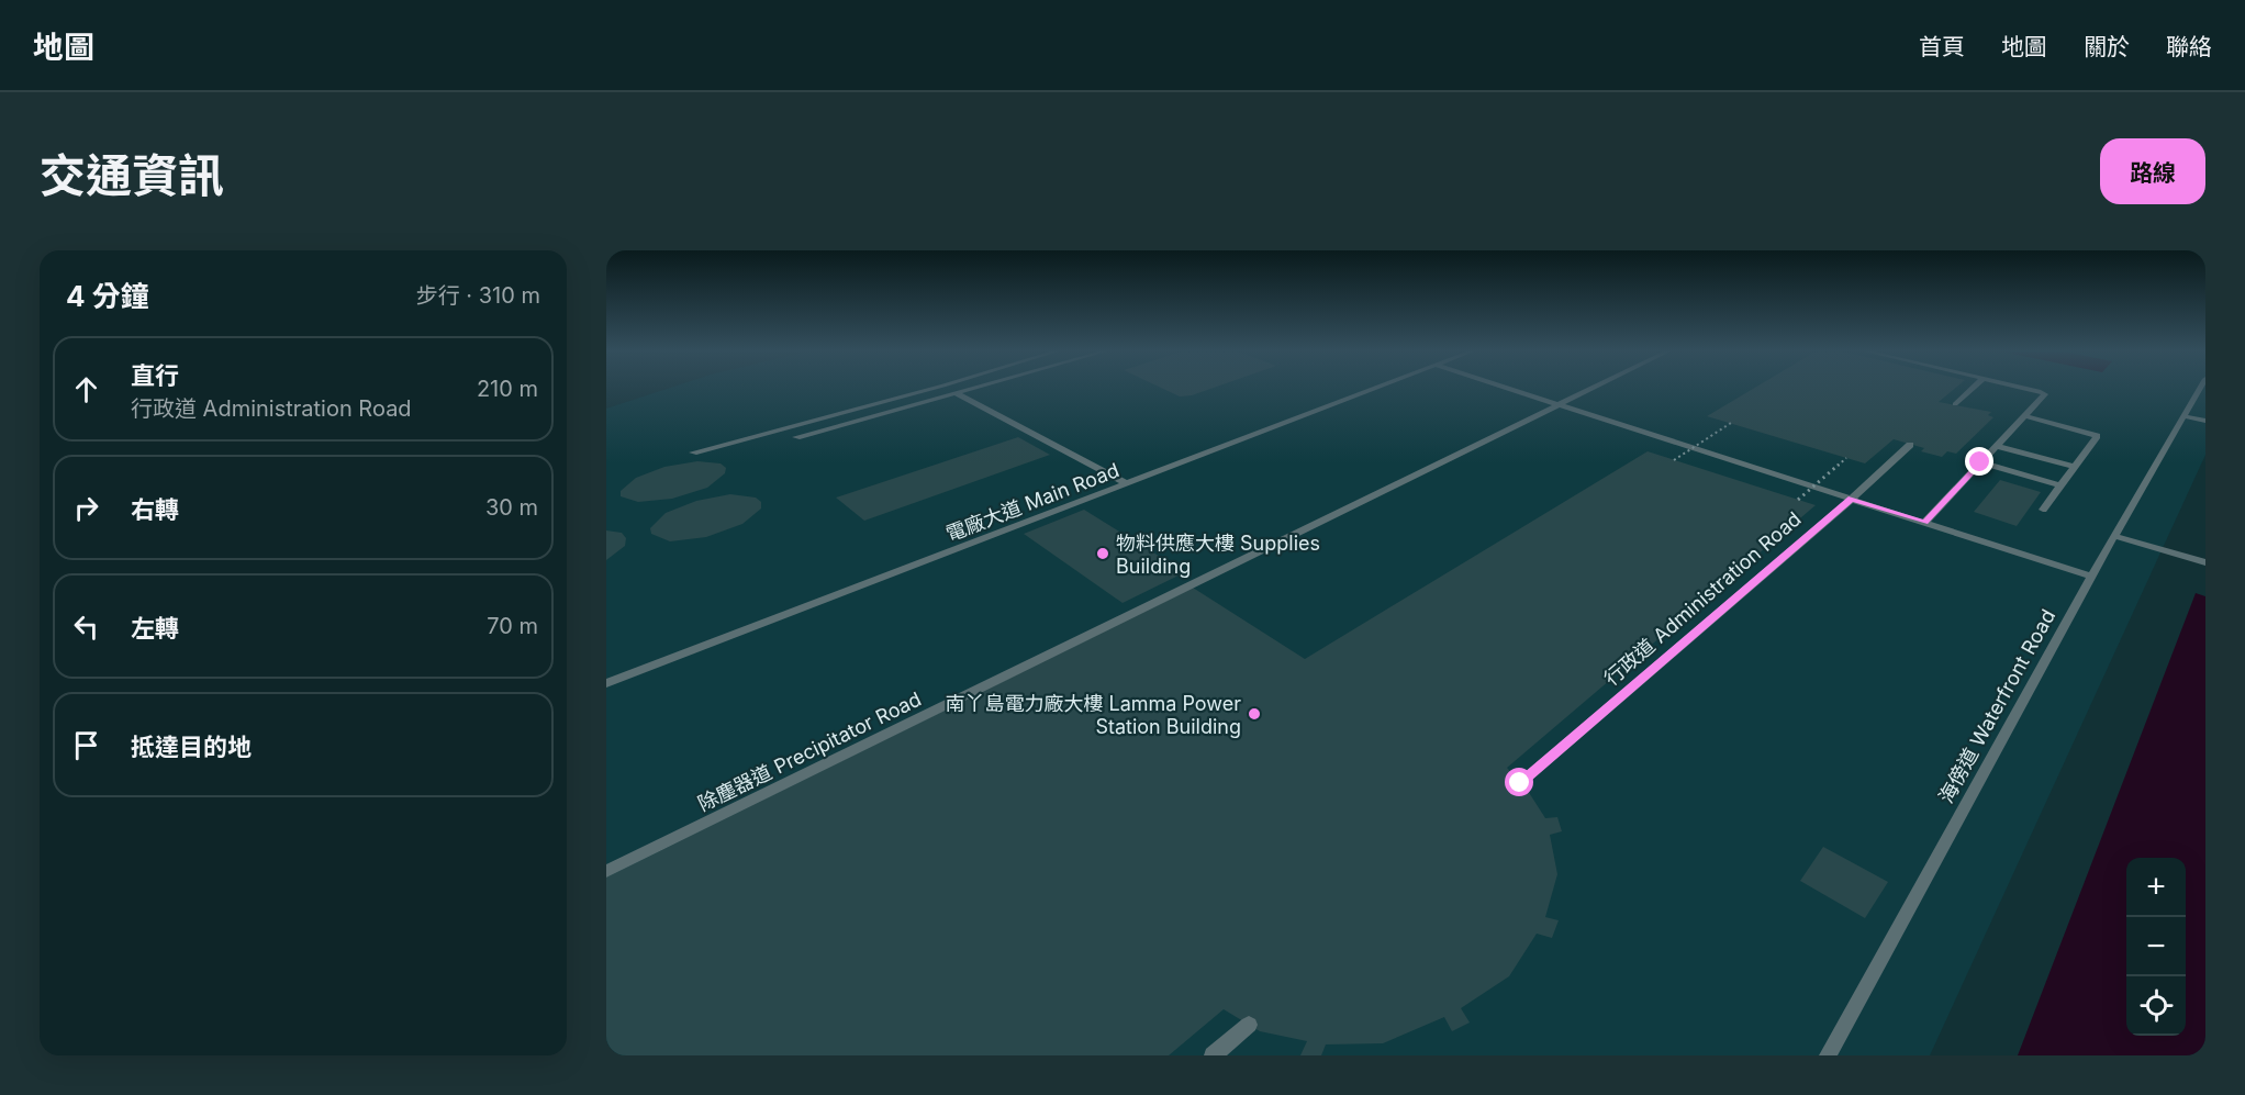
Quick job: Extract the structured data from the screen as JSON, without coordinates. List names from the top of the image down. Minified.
{"streets":{"lane":["電廠大道 Main Road","行政道 Administration Road","海傍道 Waterfront Road","除塵器道 Precipitator Road"]},"places":["物料供應大樓 Supplies Building","南丫島電力廠大樓 Lamma Power Station Building"],"page":{"header":"地圖","nav":["首頁","地圖","關於","聯絡"],"title":"交通資訊","buttons":"路線","heading":["4 分鐘","步行 · 310 m"],"list":[["直行","行政道 Administration Road","210 m"],["右轉","30 m"],["左轉","70 m"],"抵達目的地"],"map_buttons":["+","−"]}}
